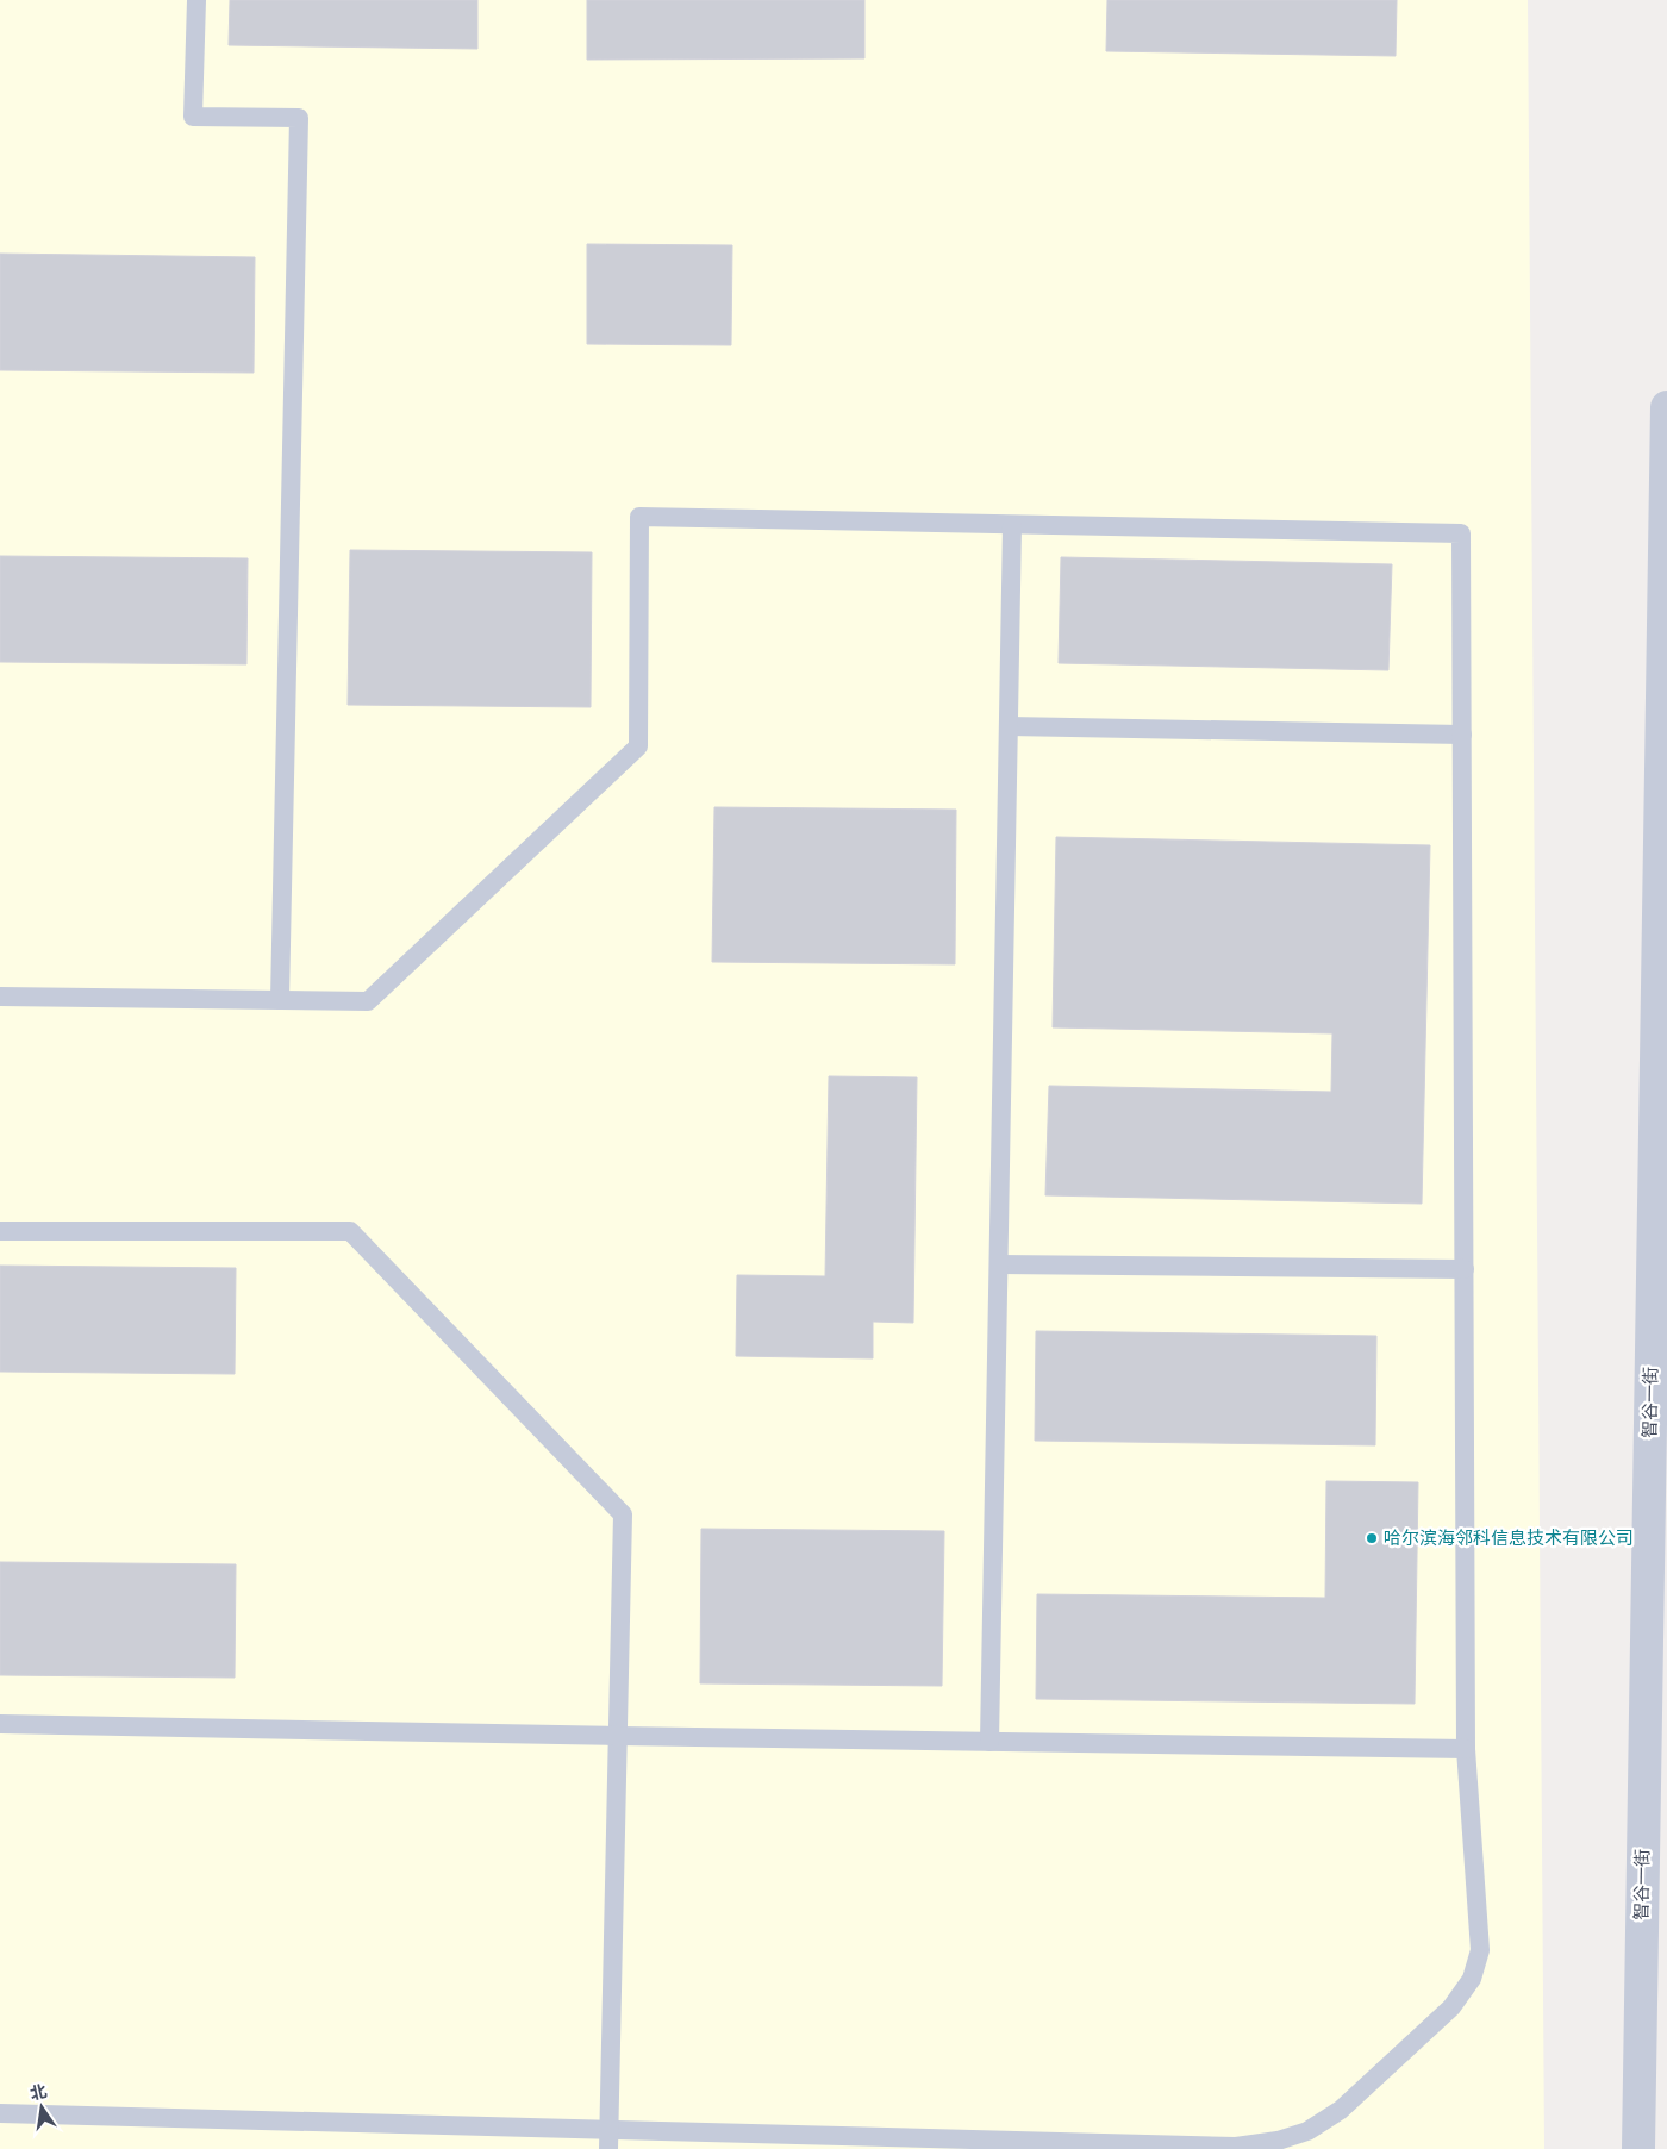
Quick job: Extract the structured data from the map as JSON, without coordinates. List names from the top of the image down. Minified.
{"streets":{"street":["智谷一街"]},"places":["哈尔滨海邻科信息技术有限公司"],"north":"top"}
